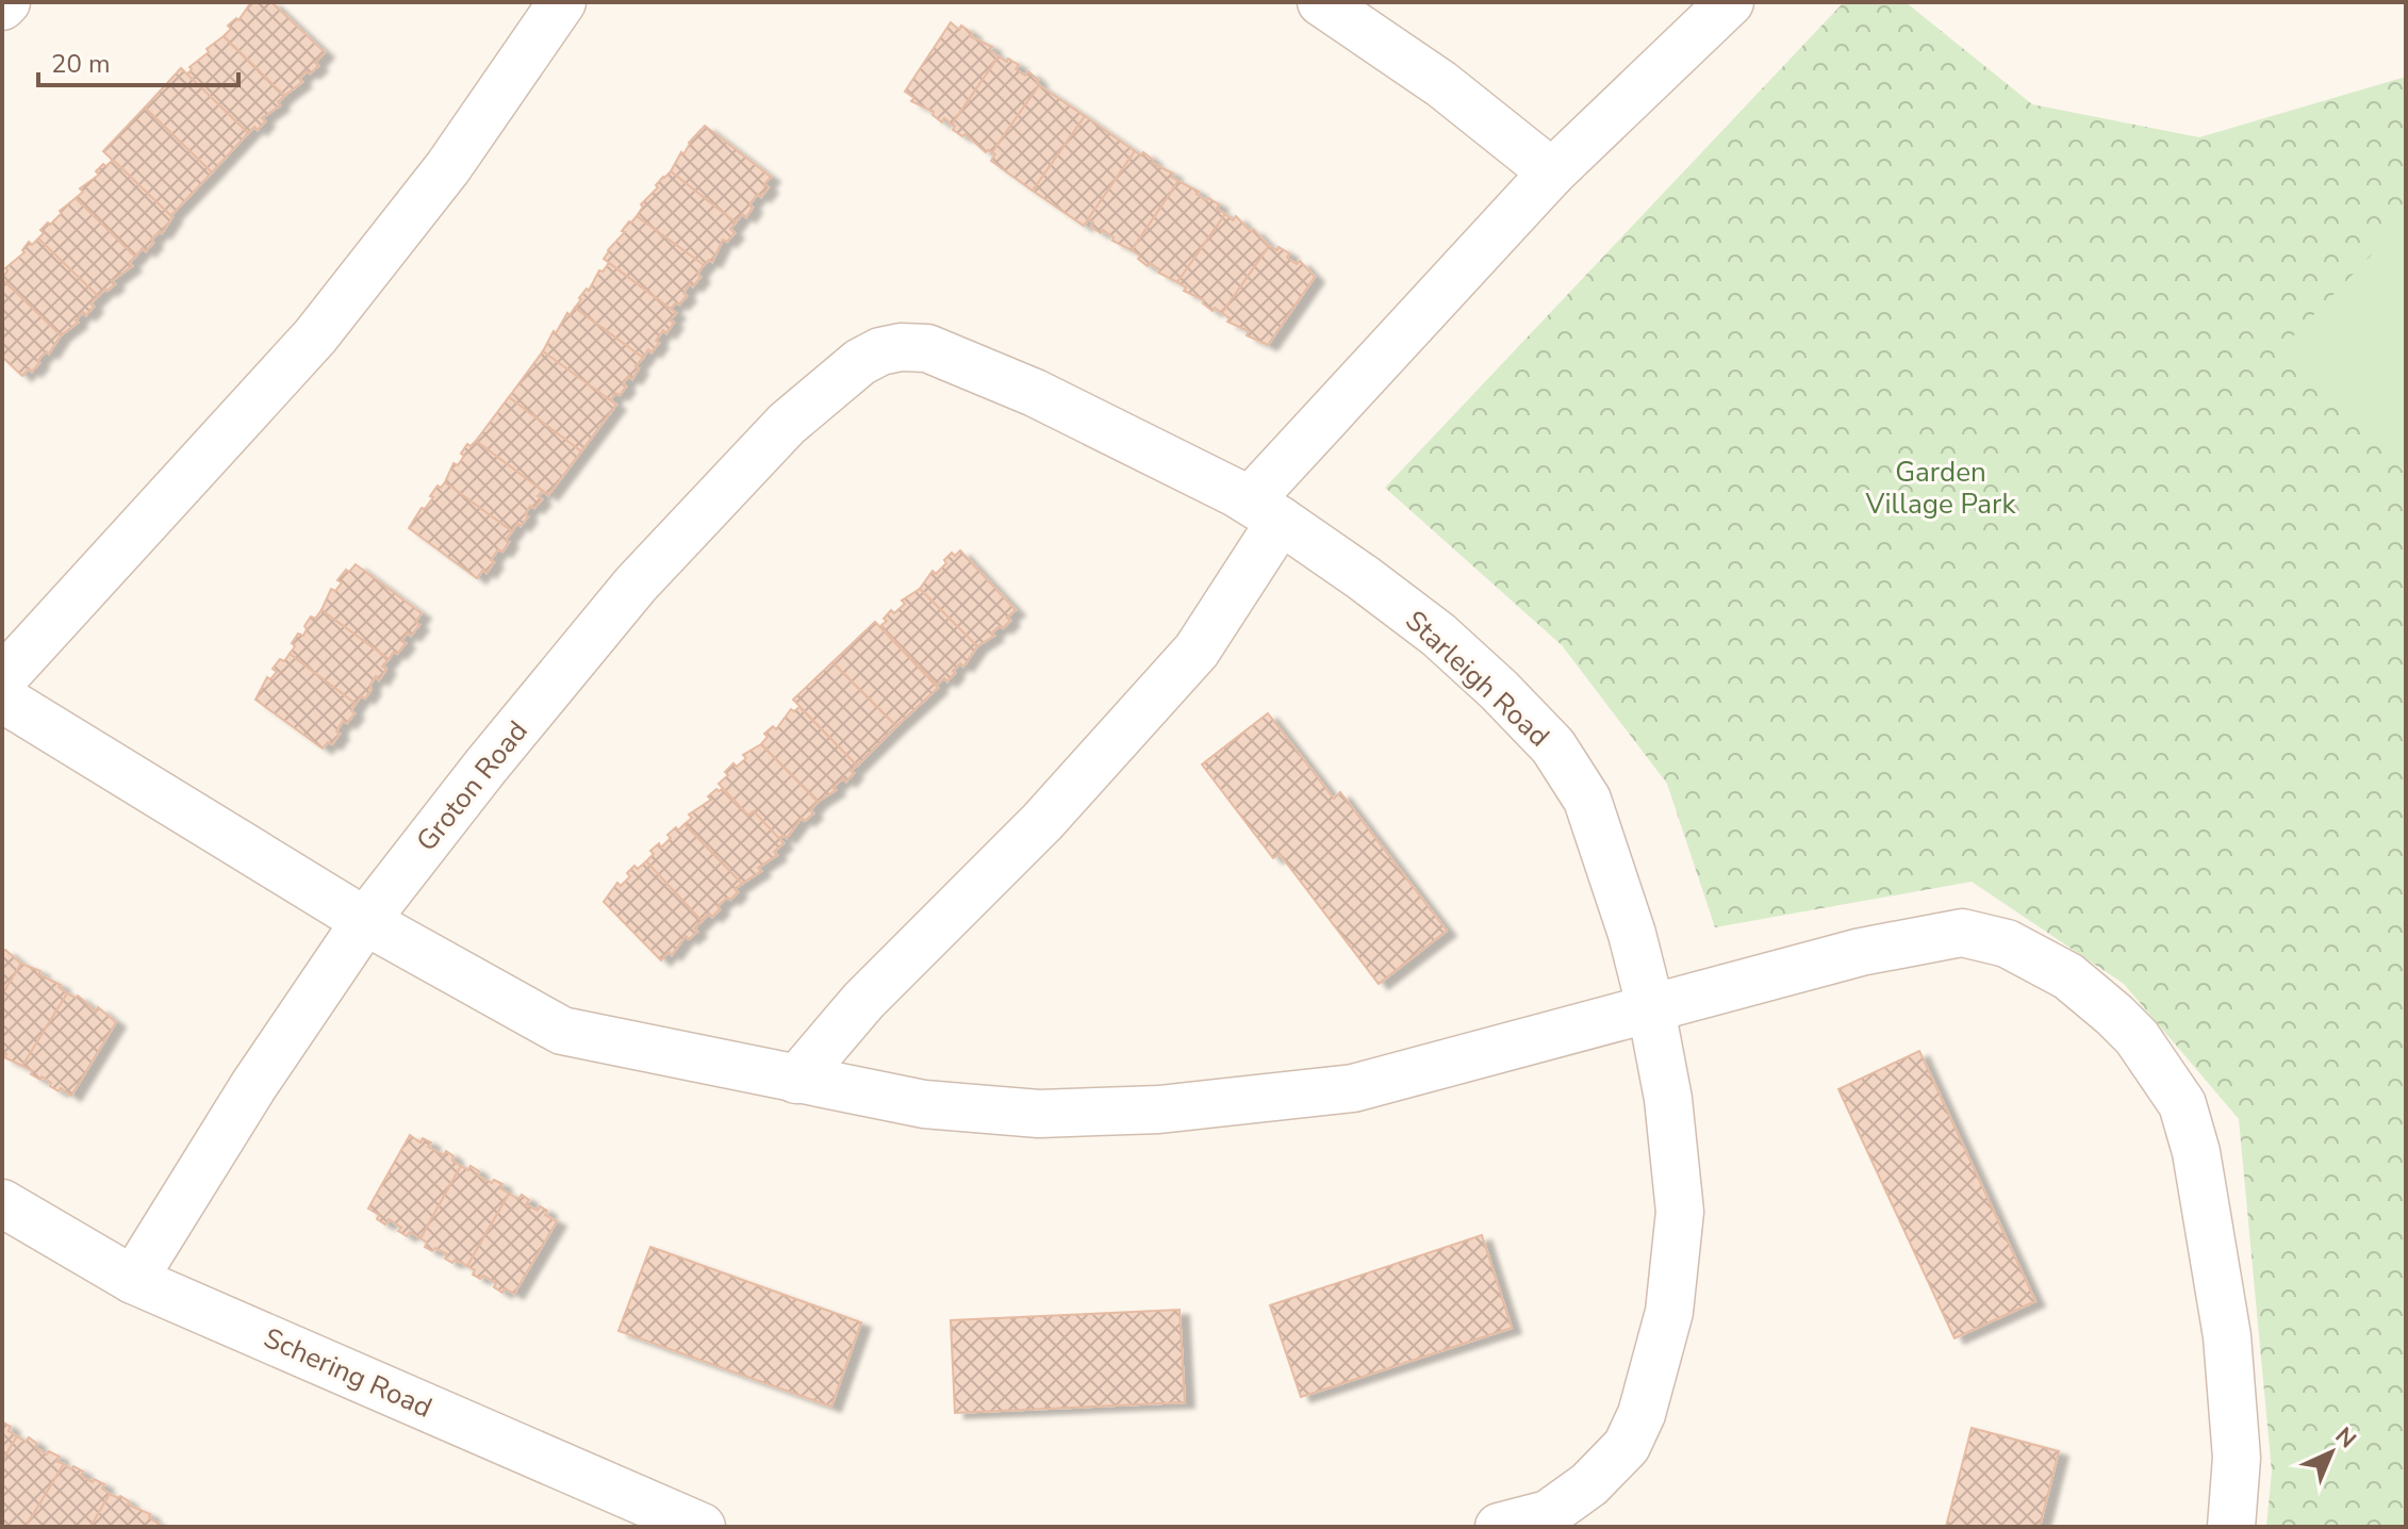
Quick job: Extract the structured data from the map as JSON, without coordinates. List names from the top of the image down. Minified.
{"streets":{"street":["Starleigh Road","Groton Road","Schering Road"]},"crossings":[["Starleigh Road","Groton Road"],["Groton Road","Schering Road"]],"parks":["Garden Village Park"],"scale_bar":"20 m","north":"top right"}
